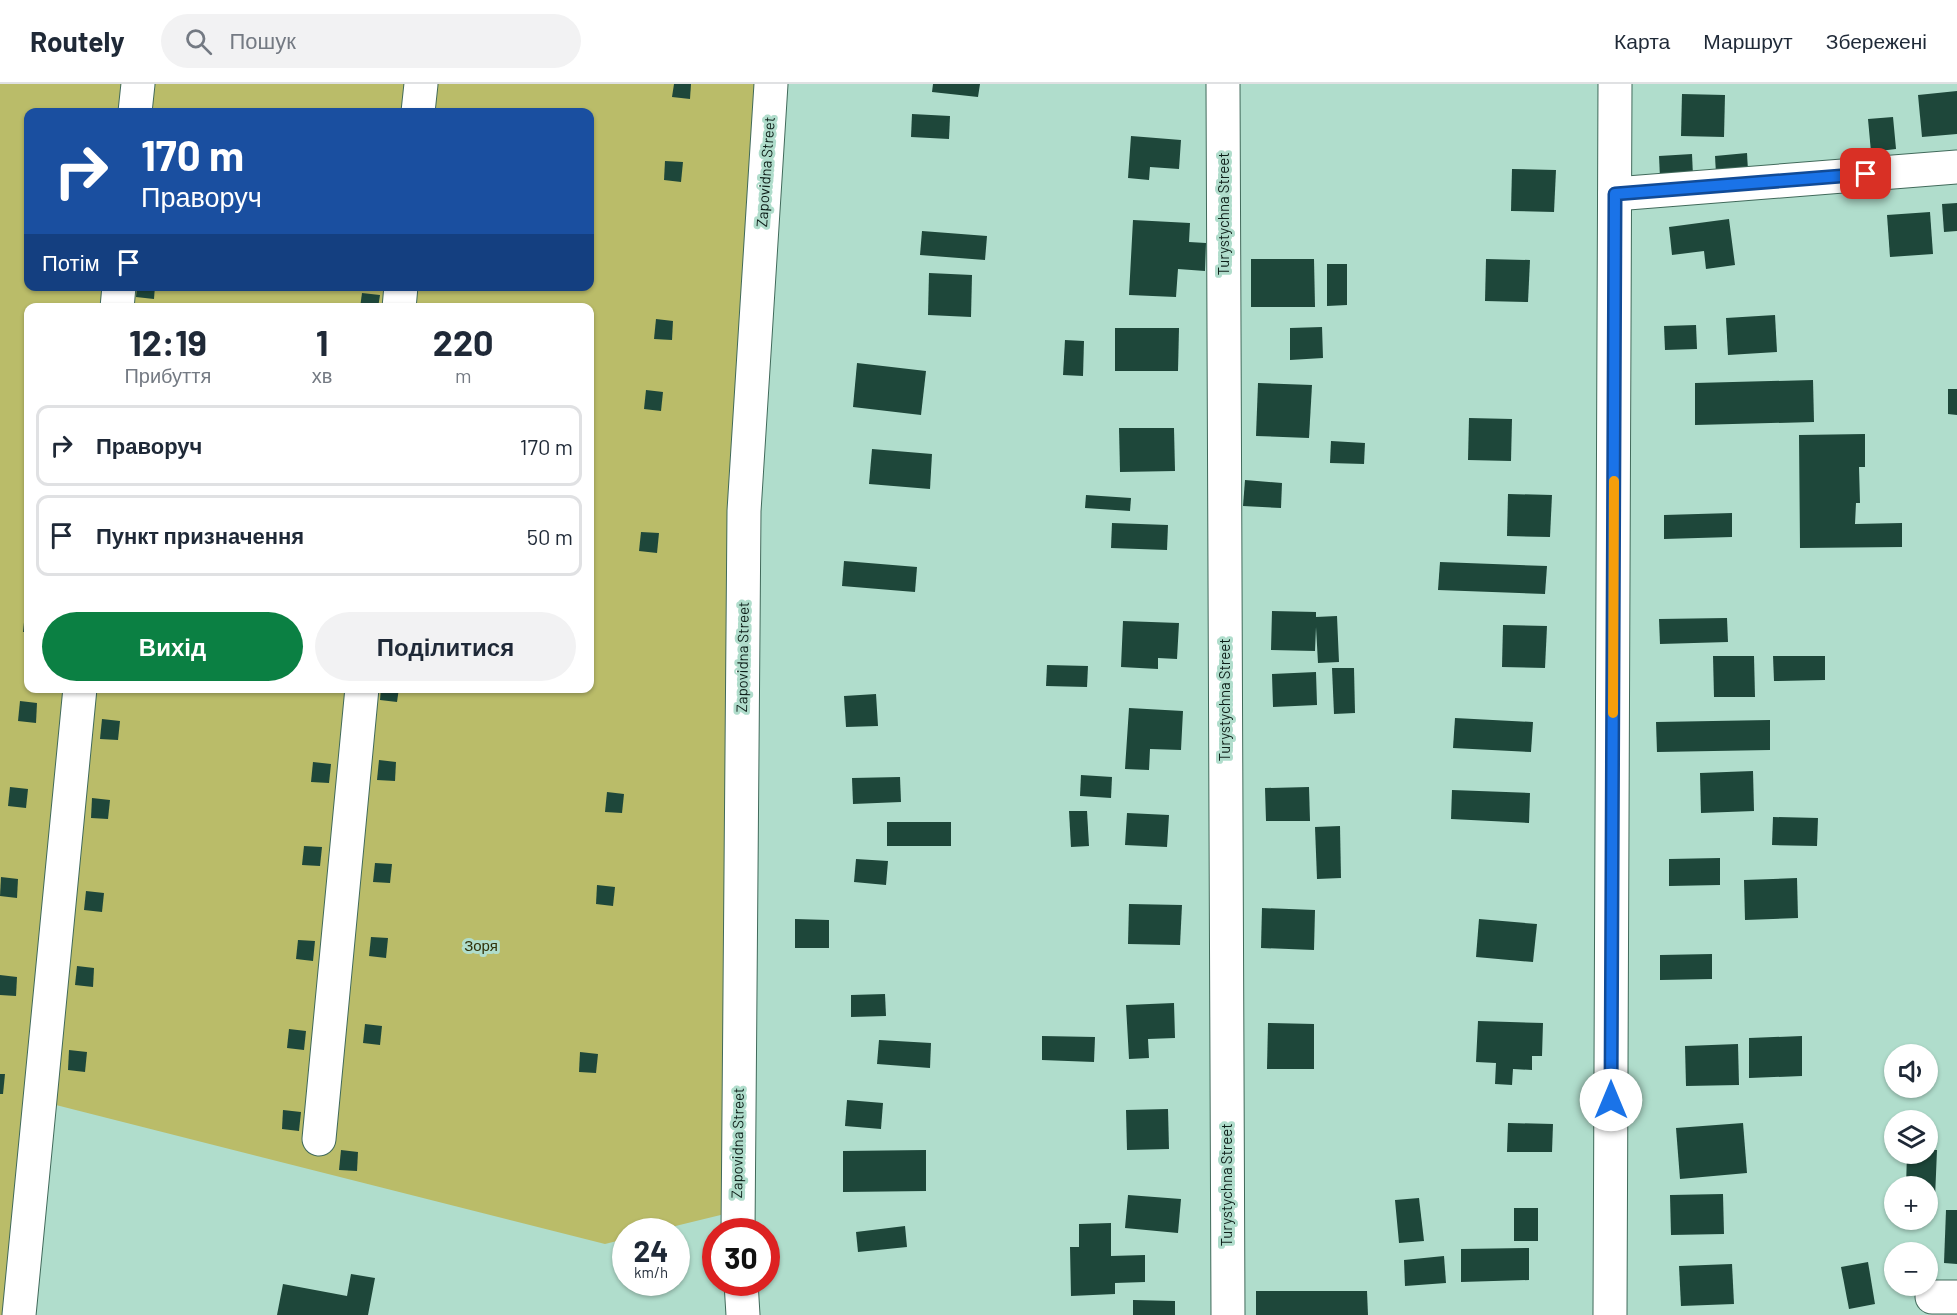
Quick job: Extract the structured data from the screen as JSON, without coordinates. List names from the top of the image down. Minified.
{"streets":{"street":["Zapovidna Street","Turystychna Street"]},"parks":["Зоря"],"page":{"header":"Routely","search":"Пошук","nav":["Карта","Маршрут","Збережені"],"turn":["170 m","Праворуч"],"then":"Потім","eta":["12:19","Прибуття","1","хв","220","m"],"list":[{"name":"Праворуч","value":"170 m"},{"name":"Пункт призначення","value":"50 m"}],"buttons":["Вихід","Поділитися"],"map_buttons":["+","−"],"speed":"24 km/h","limit":"30"}}
